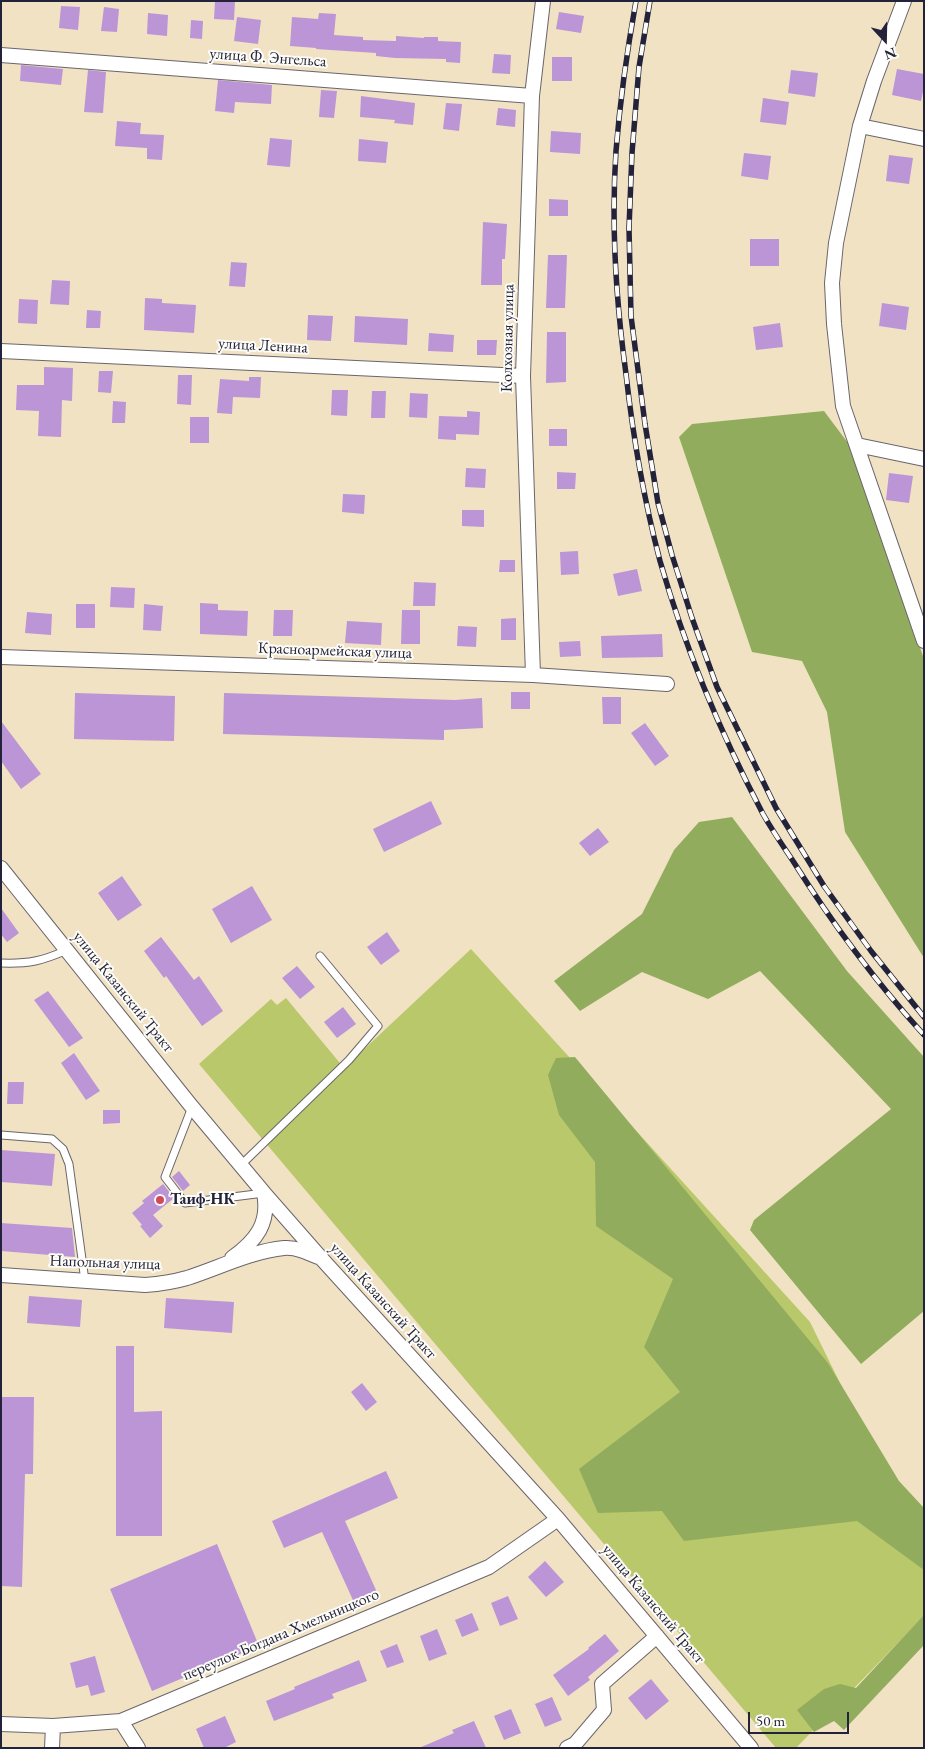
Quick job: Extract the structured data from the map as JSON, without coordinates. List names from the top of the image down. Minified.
{"streets":{"street":["улица Ф. Энгельса","Колхозная улица","улица Ленина","Красноармейская улица","улица Казанский Тракт","Напольная улица","переулок Богдана Хмельницкого"]},"crossings":[["улица Ф. Энгельса","Колхозная улица"],["Колхозная улица","улица Ленина"],["Колхозная улица","Красноармейская улица"],["улица Казанский Тракт","Напольная улица"],["улица Казанский Тракт","переулок Богдана Хмельницкого"]],"places":["Таиф-НК"],"scale_bar":"50 m","north":"bottom"}
